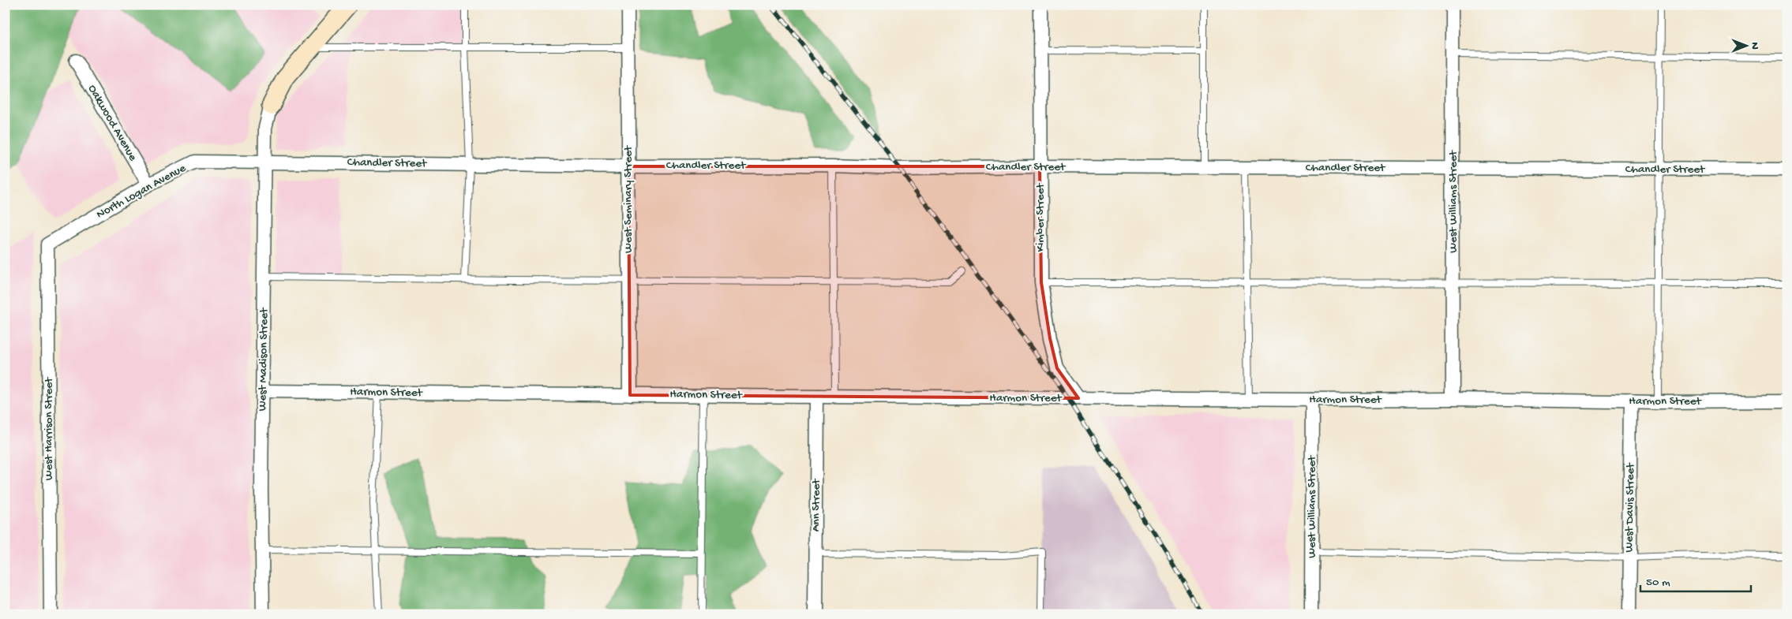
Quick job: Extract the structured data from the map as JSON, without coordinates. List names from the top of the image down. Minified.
{"streets":{"street":["Oakwood Avenue","Chandler Street","North Logan Avenue","West Seminary Street","West Williams Street","Kimber Street","West Madison Street","Harmon Street","West Harrison Street","Ann Street","West Davis Street"]},"crossings":[["Oakwood Avenue","North Logan Avenue"],["Chandler Street","North Logan Avenue"],["Chandler Street","West Seminary Street"],["Chandler Street","West Williams Street"],["Chandler Street","Kimber Street"],["Chandler Street","West Madison Street"],["North Logan Avenue","West Madison Street"],["North Logan Avenue","West Harrison Street"],["West Seminary Street","Harmon Street"],["West Williams Street","Harmon Street"],["Kimber Street","Harmon Street"],["West Madison Street","Harmon Street"],["Harmon Street","Ann Street"],["Harmon Street","West Davis Street"]],"scale_bar":"50 m","north":"right"}
